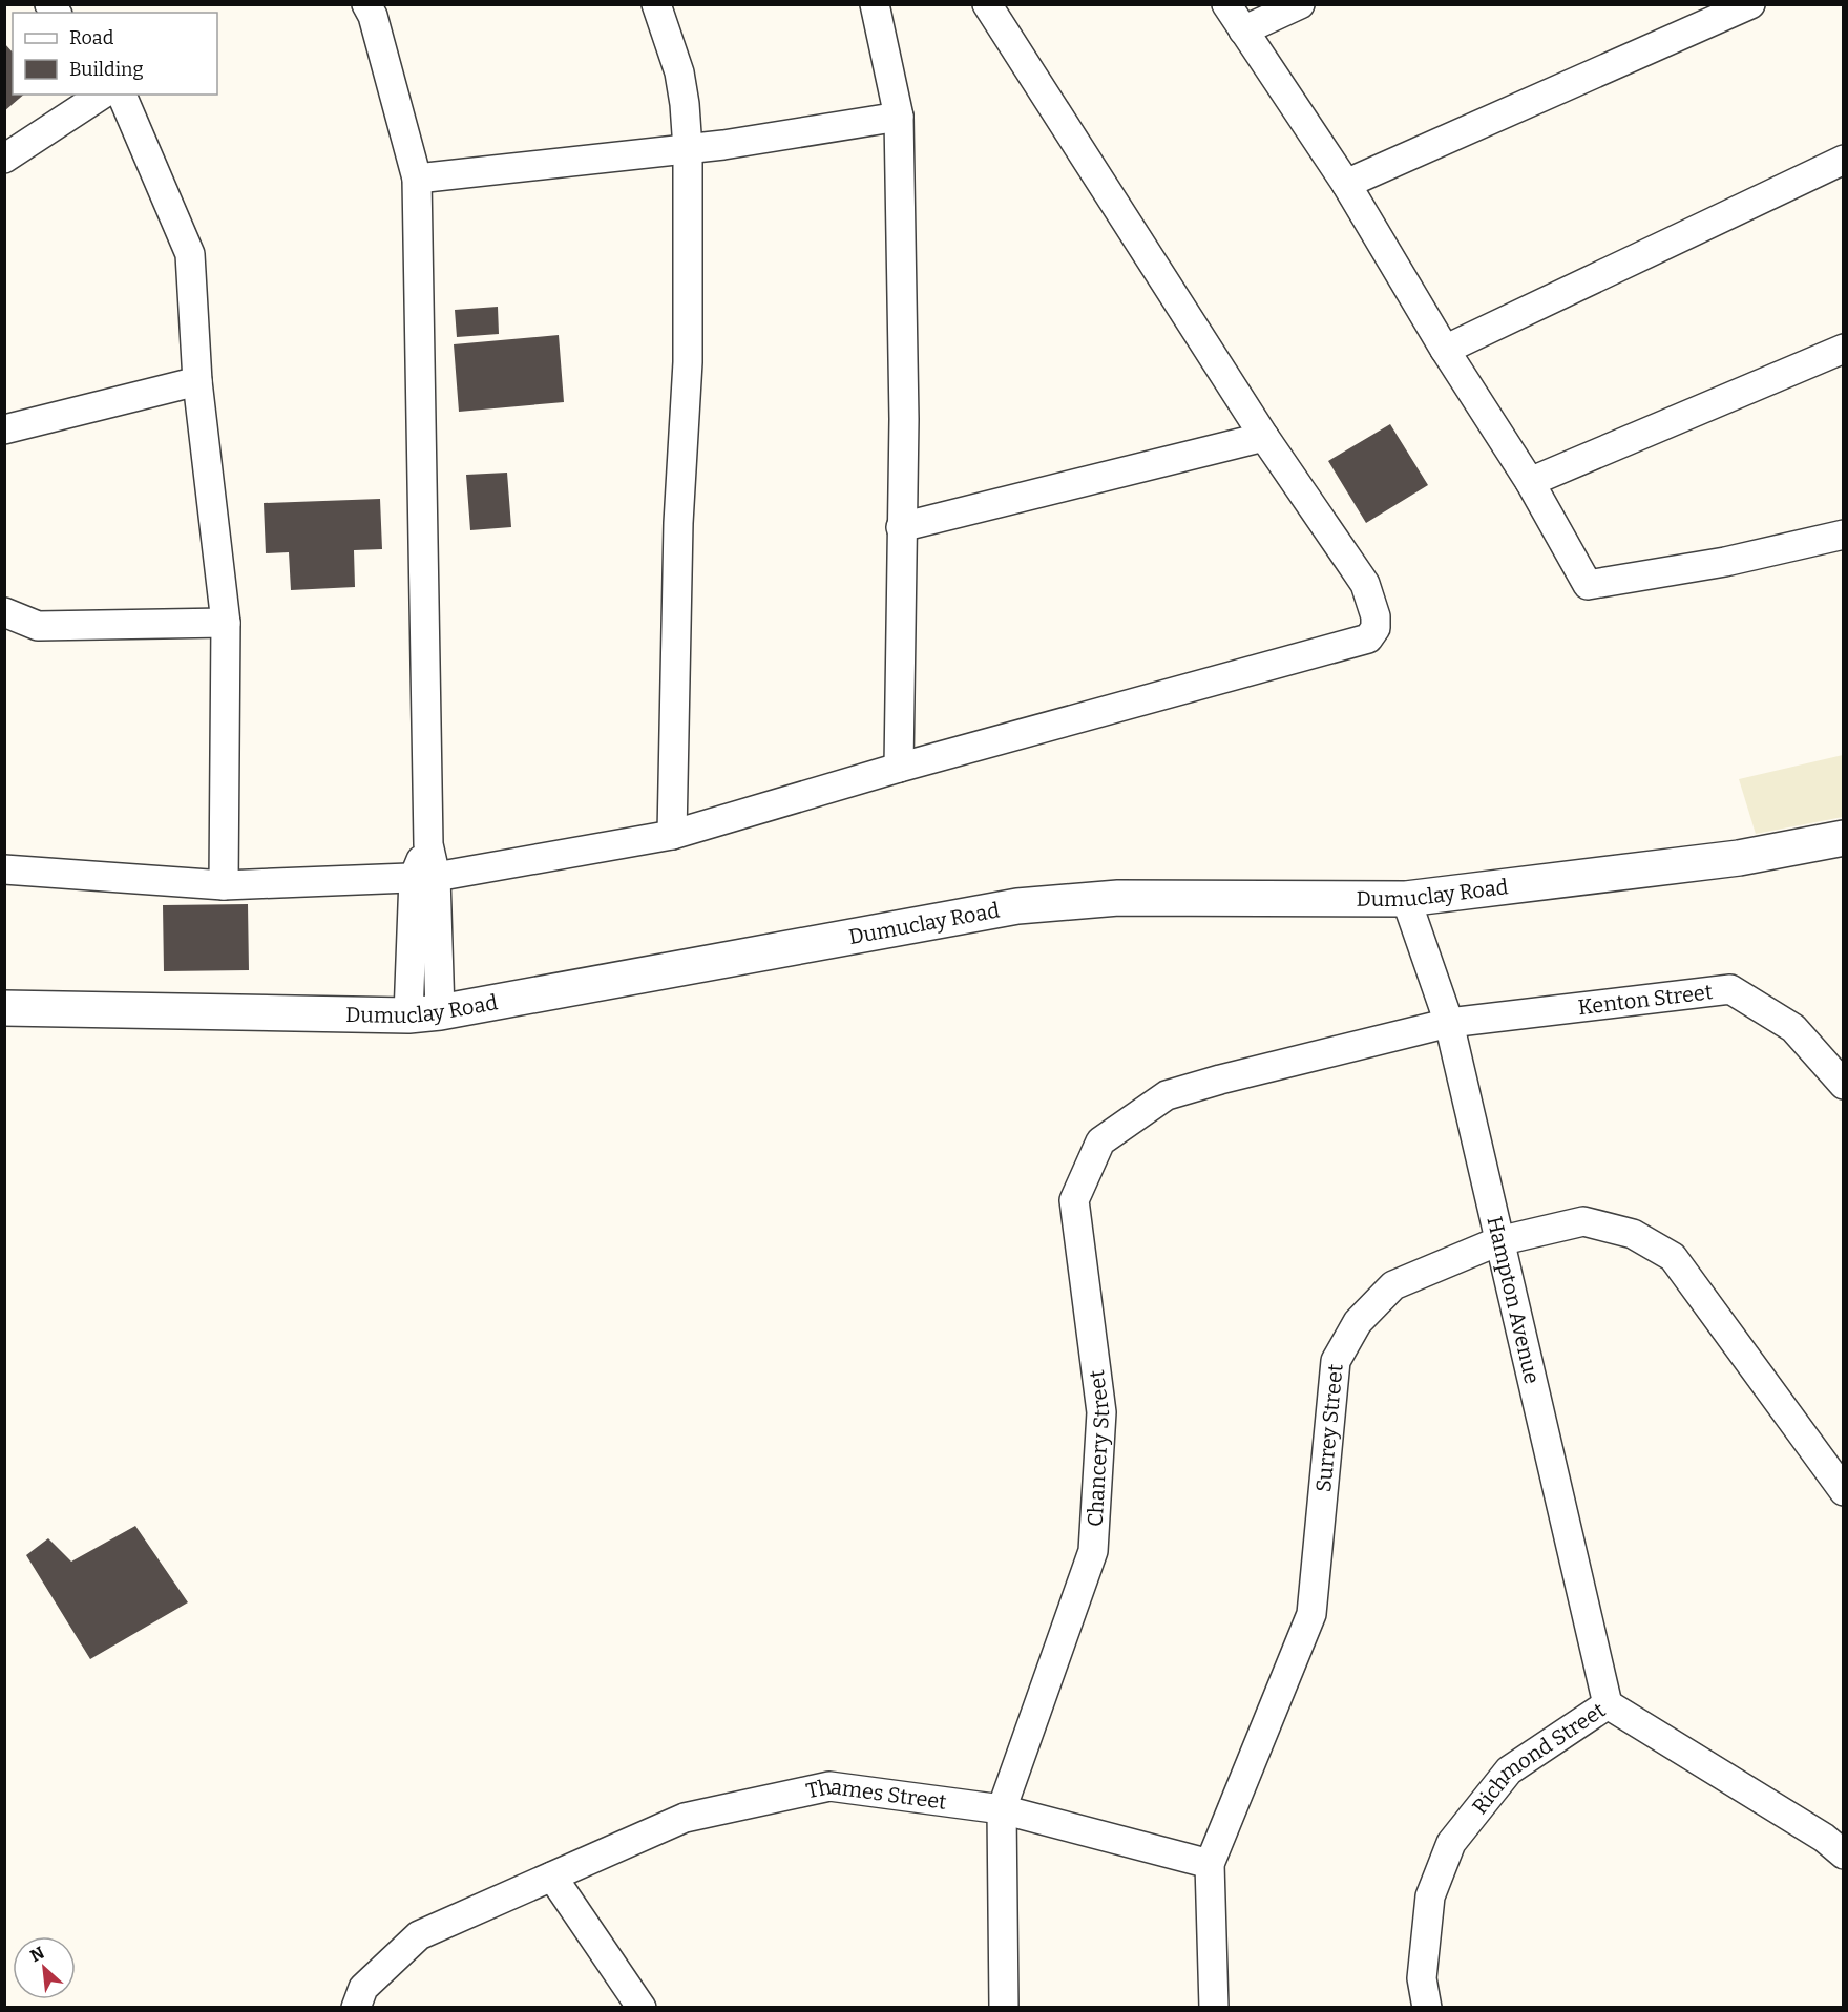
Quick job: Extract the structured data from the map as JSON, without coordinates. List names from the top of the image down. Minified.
{"streets":{"street":["Dumuclay Road","Kenton Street","Hampton Avenue","Surrey Street","Chancery Street","Richmond Street","Thames Street"]},"crossings":[["Dumuclay Road","Hampton Avenue"],["Kenton Street","Hampton Avenue"],["Kenton Street","Chancery Street"],["Hampton Avenue","Surrey Street"],["Hampton Avenue","Chancery Street"],["Hampton Avenue","Richmond Street"],["Surrey Street","Thames Street"],["Chancery Street","Thames Street"]],"legend":["Road","Building"],"north":"top left"}
